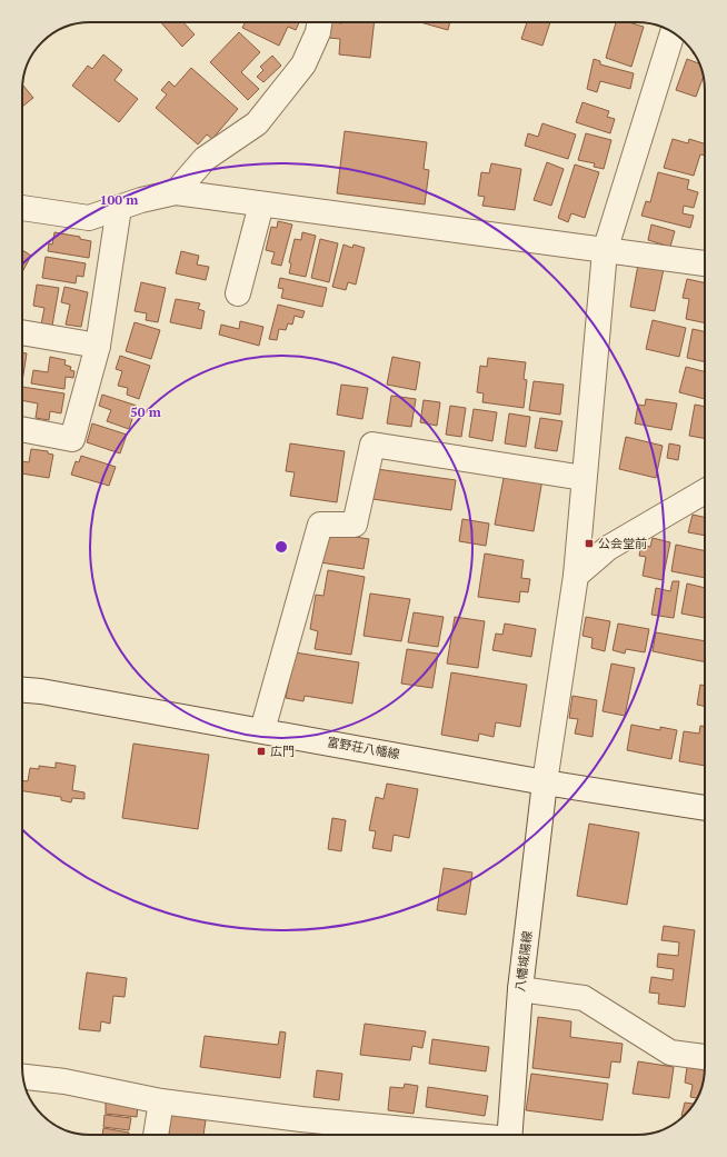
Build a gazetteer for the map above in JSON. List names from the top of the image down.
{
  "streets": {
    "street": ["富野荘八幡線", "八幡城陽線"]
  },
  "crossings": [
    ["富野荘八幡線", "八幡城陽線"]
  ],
  "places": {
    "transit": ["公会堂前", "広門"]
  },
  "rings": ["100 m", "50 m"]
}
